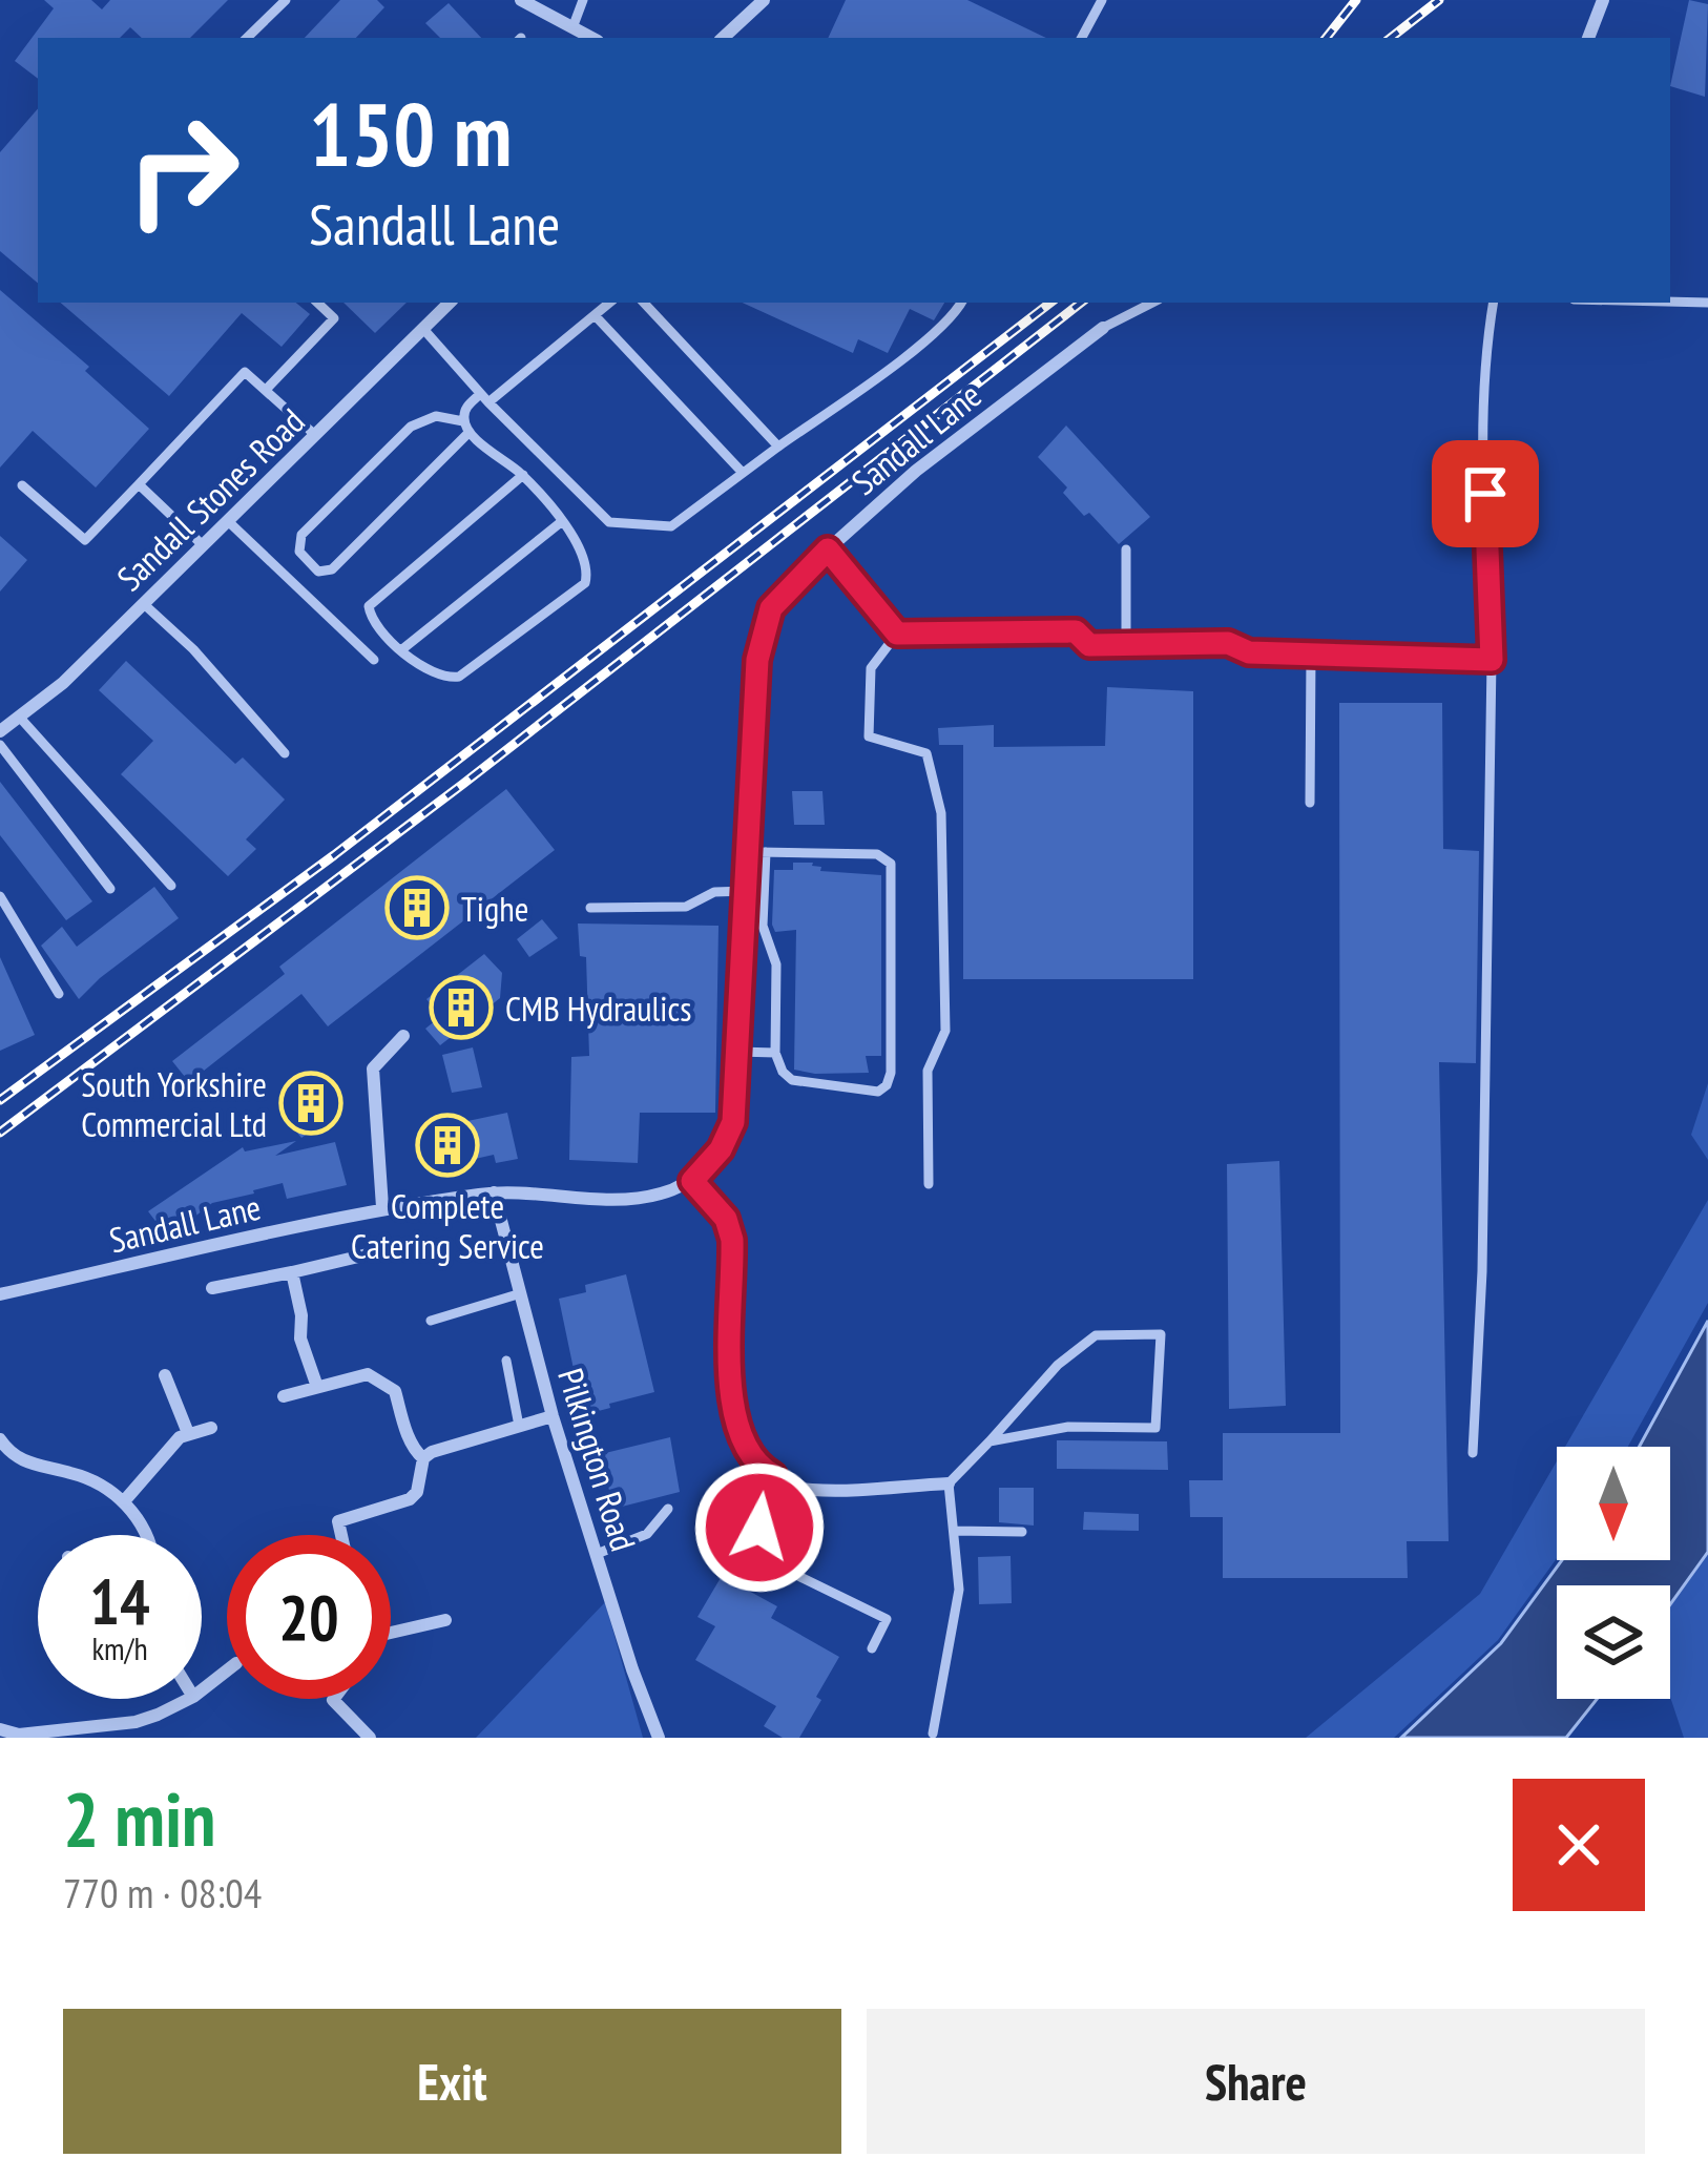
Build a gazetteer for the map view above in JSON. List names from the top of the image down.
{
  "streets": {
    "street": ["Sandall Lane", "Sandall Stones Road", "Pilkington Road"]
  },
  "crossings": [
    ["Sandall Lane", "Pilkington Road"]
  ],
  "places": {
    "building": [
      "Tighe",
      "CMB Hydraulics",
      "South Yorkshire Commercial Ltd",
      "Complete Catering Service"
    ]
  },
  "north": "bottom",
  "page": {
    "turn": ["150 m", "Sandall Lane"],
    "speed": "14 km/h",
    "limit": "20",
    "heading": ["2 min", "770 m · 08:04"],
    "buttons": ["Exit", "Share"]
  }
}
